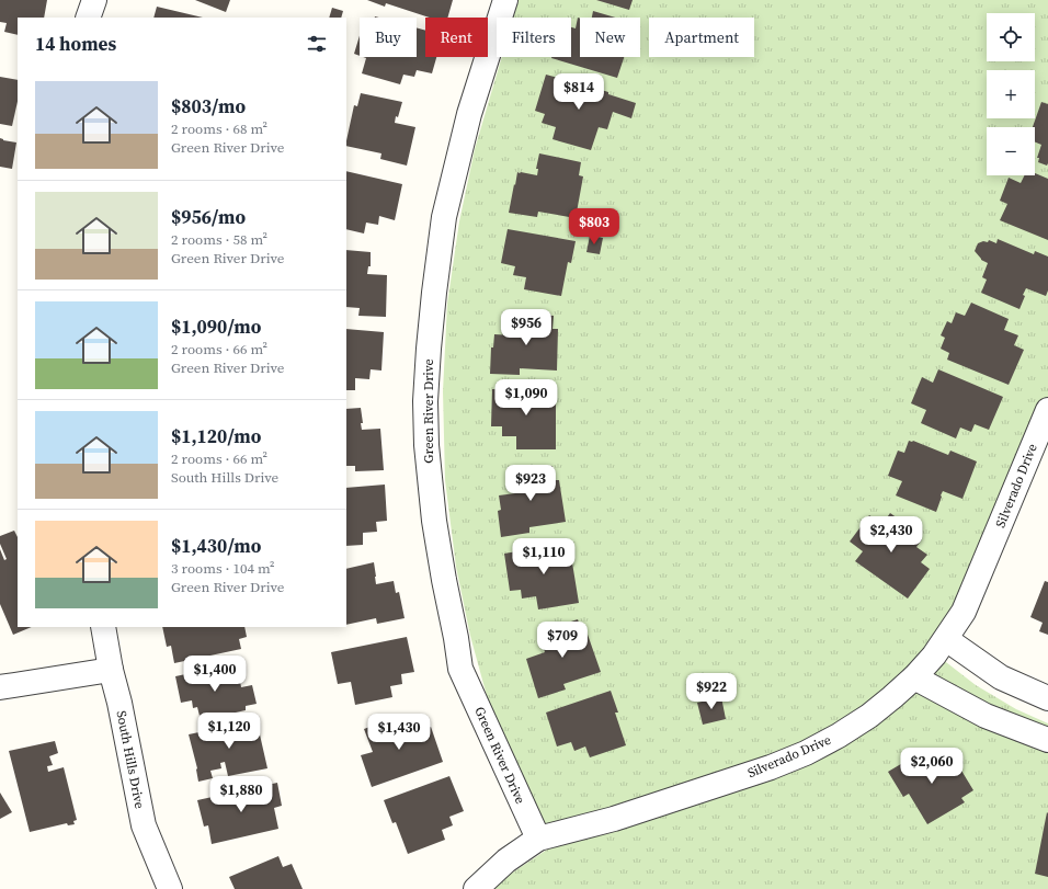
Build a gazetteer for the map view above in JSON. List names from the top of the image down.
{
  "streets": {
    "street": ["Green River Drive", "Silverado Drive", "South Hills Drive"]
  },
  "crossings": [
    ["Green River Drive", "Silverado Drive"]
  ],
  "page": {
    "map_buttons": ["+", "−"],
    "chip": [
      "Buy",
      "Rent",
      "Filters",
      "New",
      "Apartment"
    ],
    "heading": "14 homes",
    "list": [
      {
        "name": "$803/mo",
        "note": "2 rooms · 68 m² · Green River Drive"
      },
      {
        "name": "$956/mo",
        "note": "2 rooms · 58 m² · Green River Drive"
      },
      {
        "name": "$1,090/mo",
        "note": "2 rooms · 66 m² · Green River Drive"
      },
      {
        "name": "$1,120/mo",
        "note": "2 rooms · 66 m² · South Hills Drive"
      },
      {
        "name": "$1,430/mo",
        "note": "3 rooms · 104 m² · Green River Drive"
      }
    ],
    "price": [
      "$814",
      "$803",
      "$956",
      "$1,090",
      "$923",
      "$2,430",
      "$1,110",
      "$709",
      "$1,400",
      "$922",
      "$1,120",
      "$1,430",
      "$2,060",
      "$1,880"
    ]
  }
}
